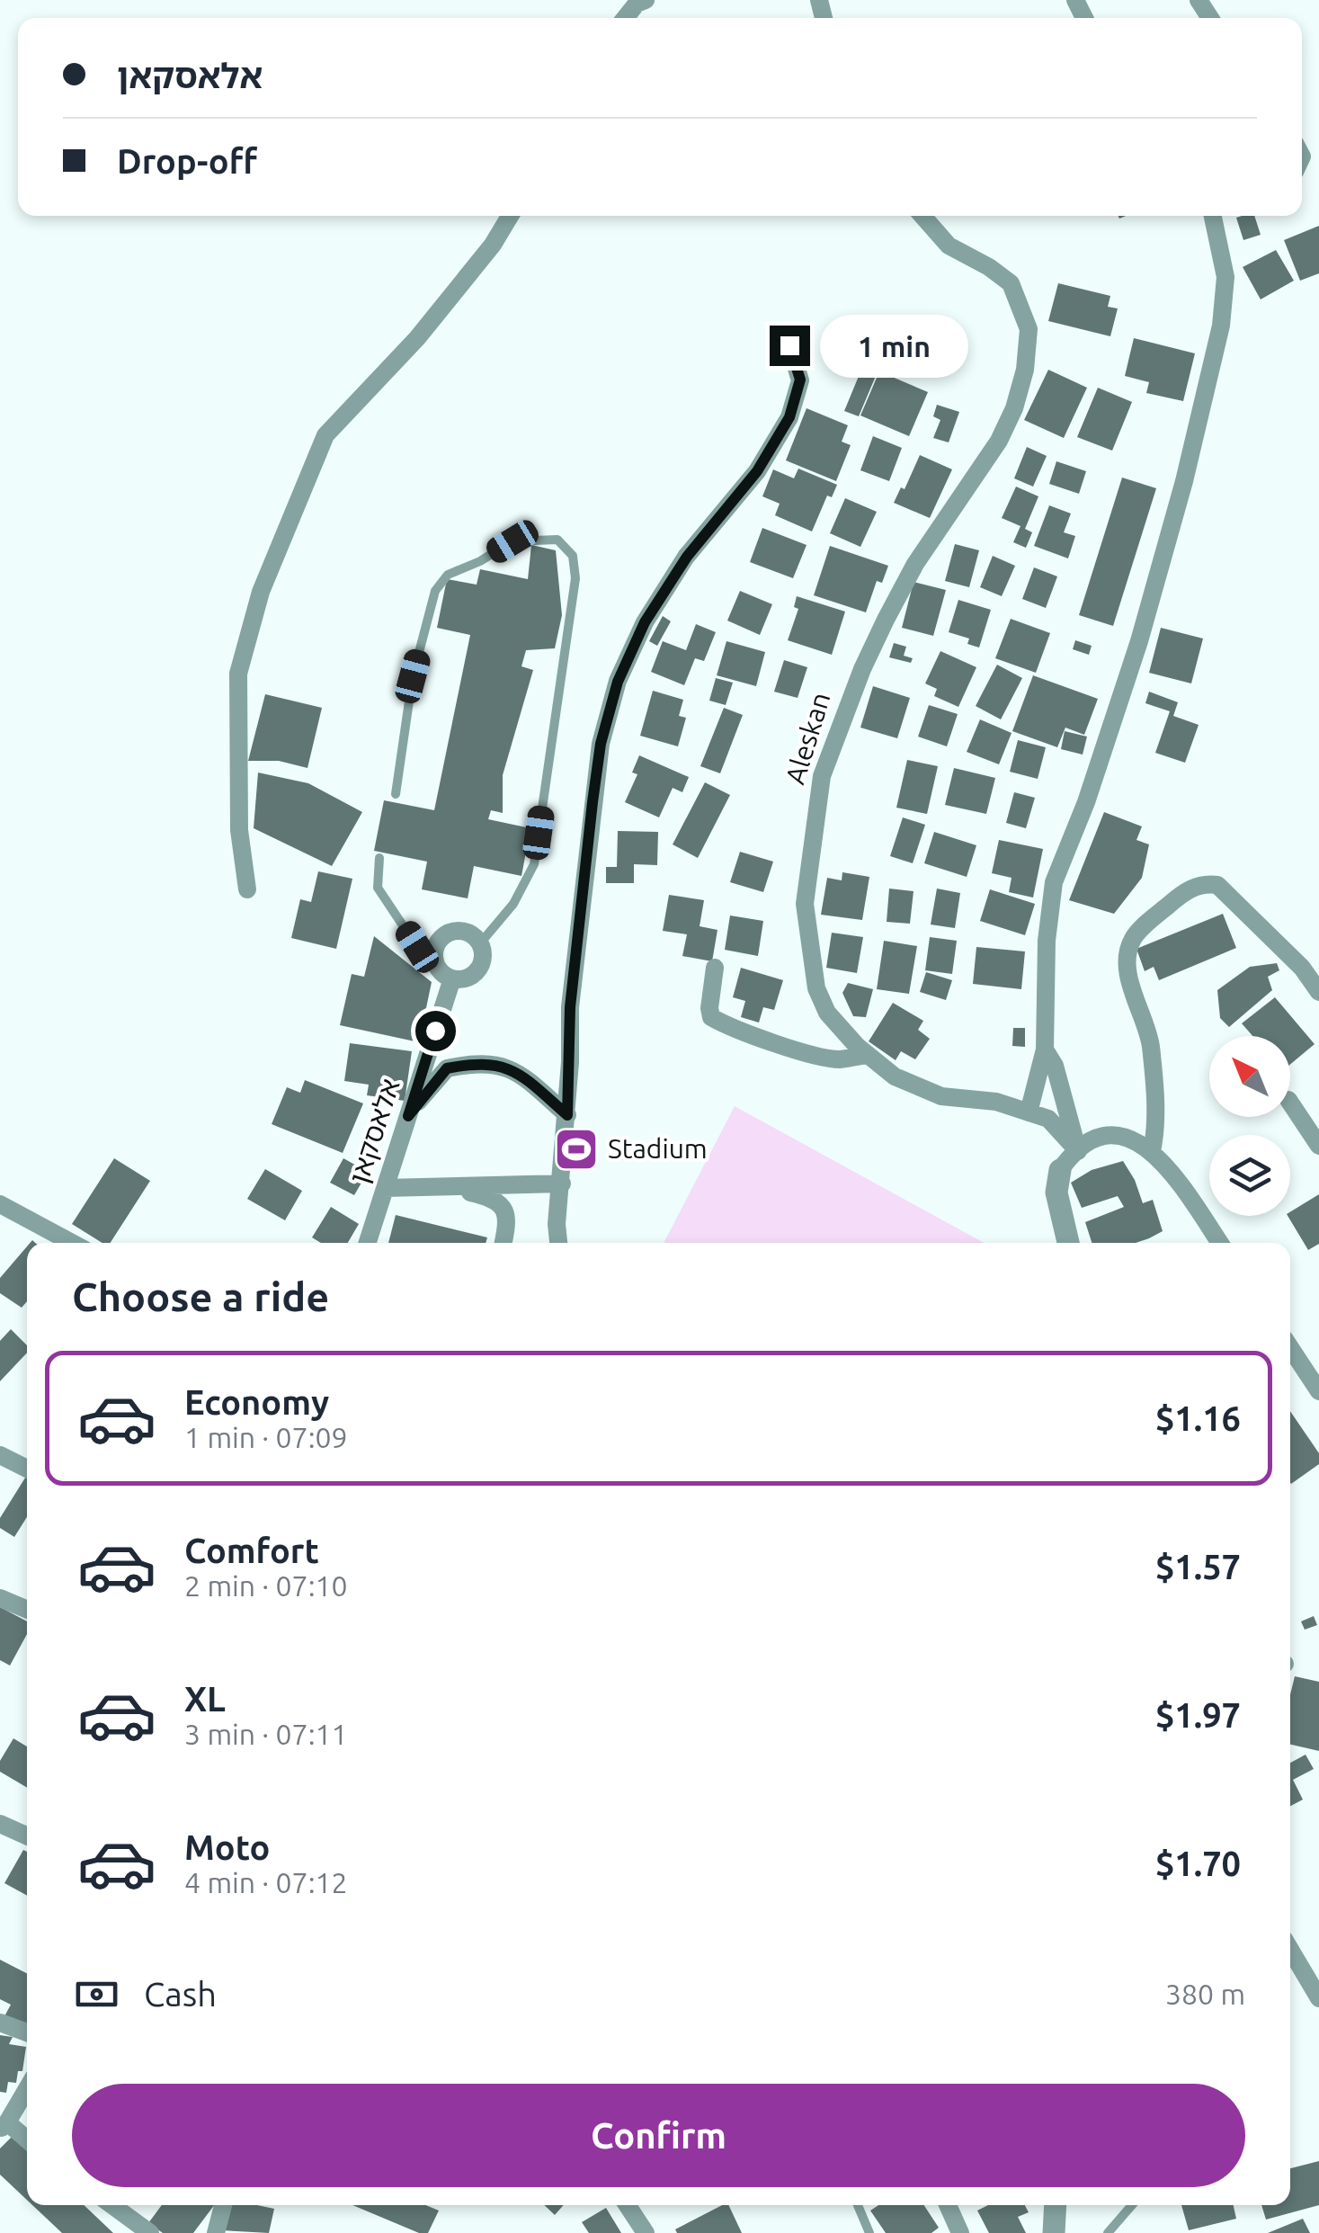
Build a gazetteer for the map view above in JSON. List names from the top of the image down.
{
  "streets": {
    "street": ["Aleskan", "אלאסקאן"]
  },
  "places": {
    "sports": ["Stadium"]
  },
  "north": "top left",
  "page": {
    "banner": ["אלאסקאן", "Drop-off"],
    "bubble": "1 min",
    "heading": "Choose a ride",
    "list": [
      {
        "name": "Economy",
        "note": "1 min · 07:09",
        "value": "$1.16"
      },
      {
        "name": "Comfort",
        "note": "2 min · 07:10",
        "value": "$1.57"
      },
      {
        "name": "XL",
        "note": "3 min · 07:11",
        "value": "$1.97"
      },
      {
        "name": "Moto",
        "note": "4 min · 07:12",
        "value": "$1.70"
      }
    ],
    "pay": ["Cash", "380 m"],
    "buttons": "Confirm"
  }
}
